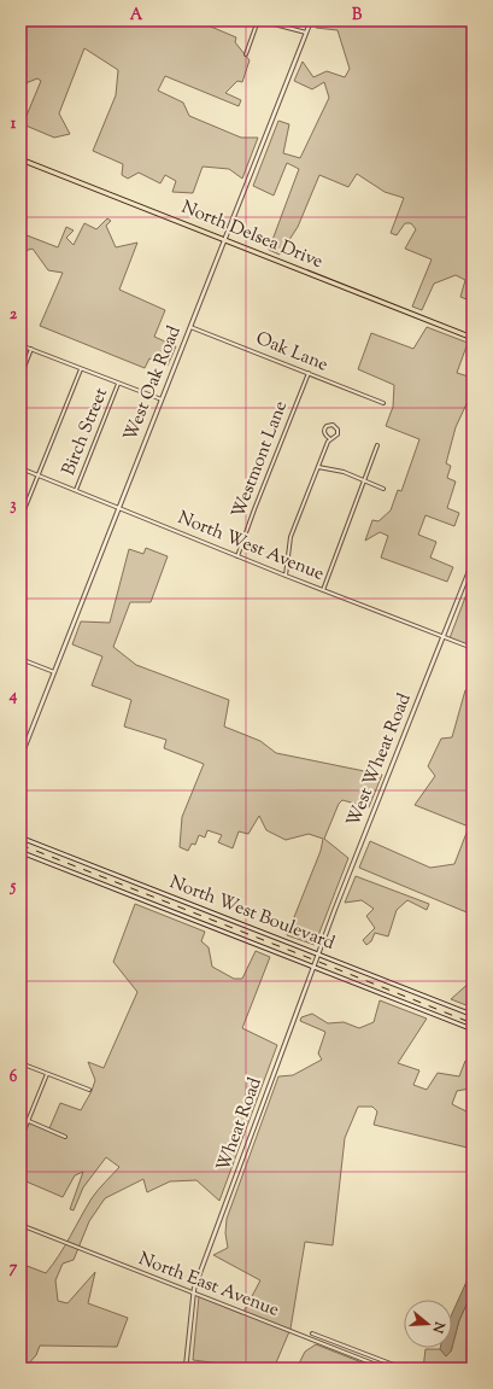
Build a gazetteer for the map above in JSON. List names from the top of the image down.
{
  "streets": {
    "main road": ["North Delsea Drive"],
    "street": [
      "Oak Lane",
      "West Oak Road",
      "Birch Street",
      "Westmont Lane",
      "North West Avenue",
      "West Wheat Road",
      "North West Boulevard",
      "Wheat Road",
      "North East Avenue"
    ]
  },
  "crossings": [
    ["North Delsea Drive", "West Oak Road"],
    ["Oak Lane", "West Oak Road"],
    ["Oak Lane", "Westmont Lane"],
    ["West Oak Road", "North West Avenue"],
    ["Birch Street", "North West Avenue"],
    ["Westmont Lane", "North West Avenue"],
    ["North West Avenue", "West Wheat Road"],
    ["West Wheat Road", "North West Boulevard"],
    ["West Wheat Road", "Wheat Road"],
    ["Wheat Road", "North East Avenue"]
  ],
  "north": "right",
  "grid": {
    "columns": ["A", "B"],
    "rows": [
      "1",
      "2",
      "3",
      "4",
      "5",
      "6",
      "7"
    ]
  }
}
